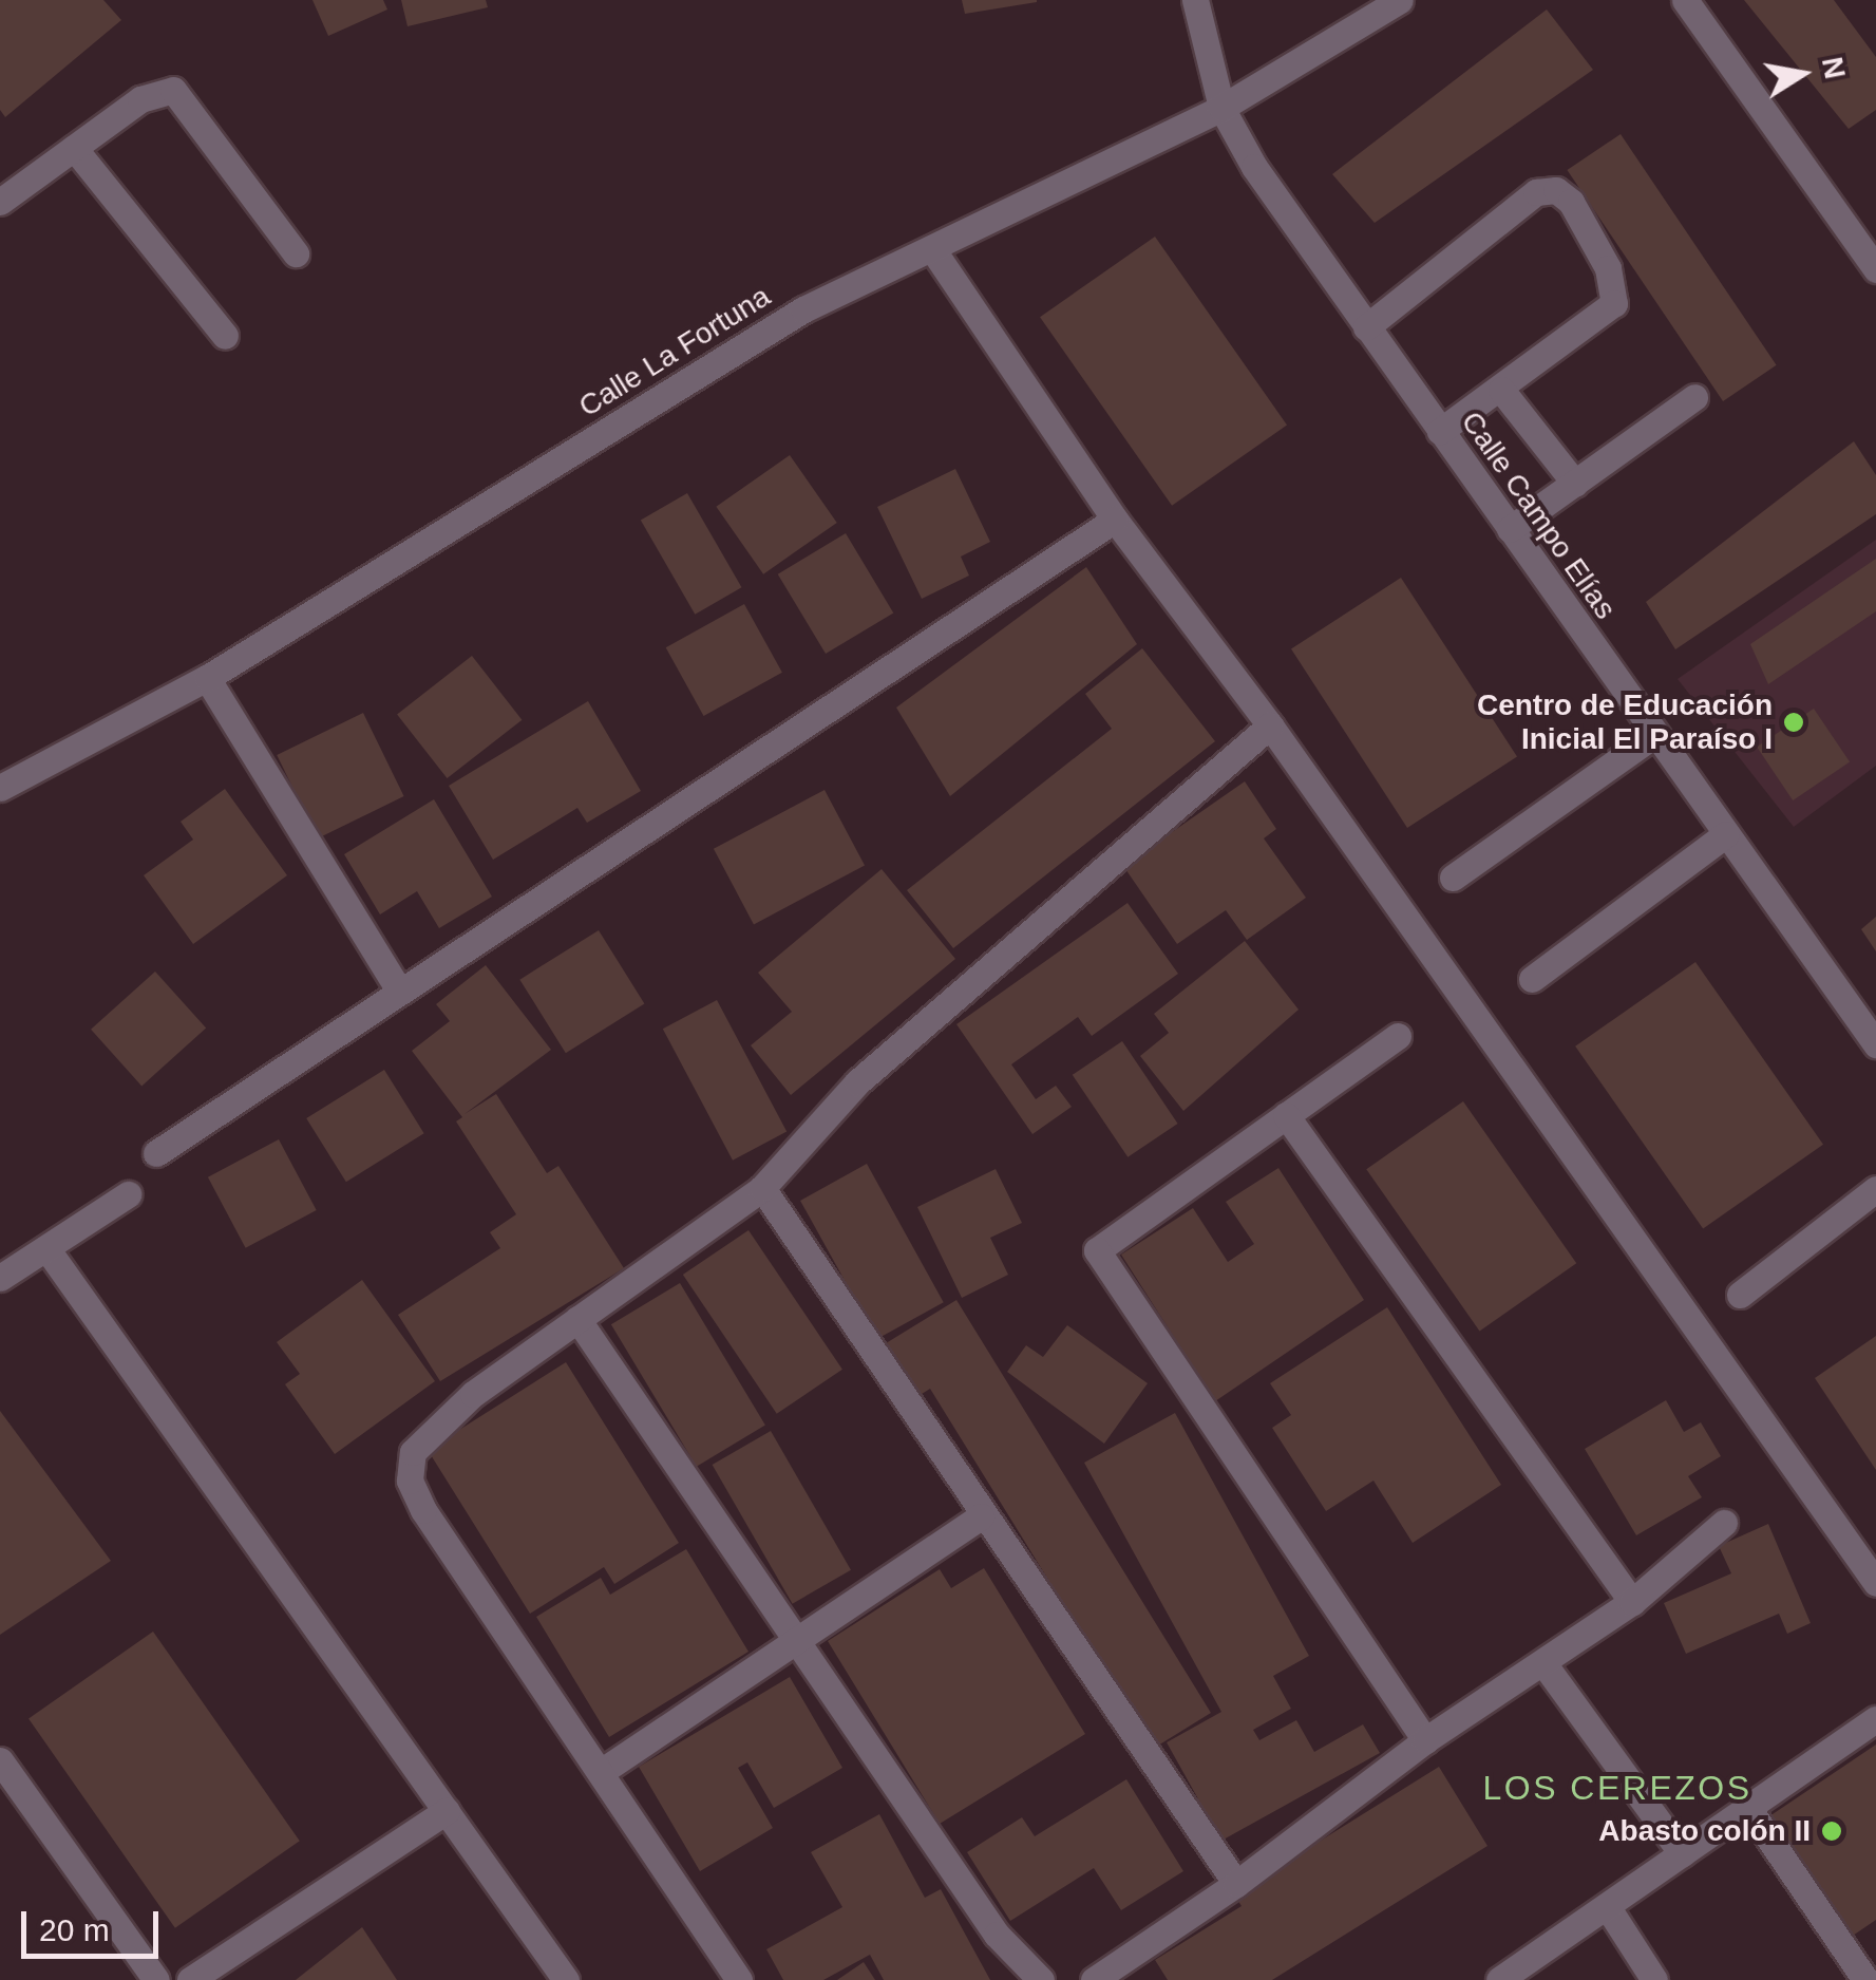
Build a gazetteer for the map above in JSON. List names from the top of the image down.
{
  "streets": {
    "street": ["Calle La Fortuna", "Calle Campo Elías"]
  },
  "crossings": [
    ["Calle La Fortuna", "Calle Campo Elías"]
  ],
  "districts": ["LOS CEREZOS"],
  "places": ["Centro de Educación Inicial El Paraíso I", "Abasto colón II"],
  "scale_bar": "20 m",
  "north": "right"
}
